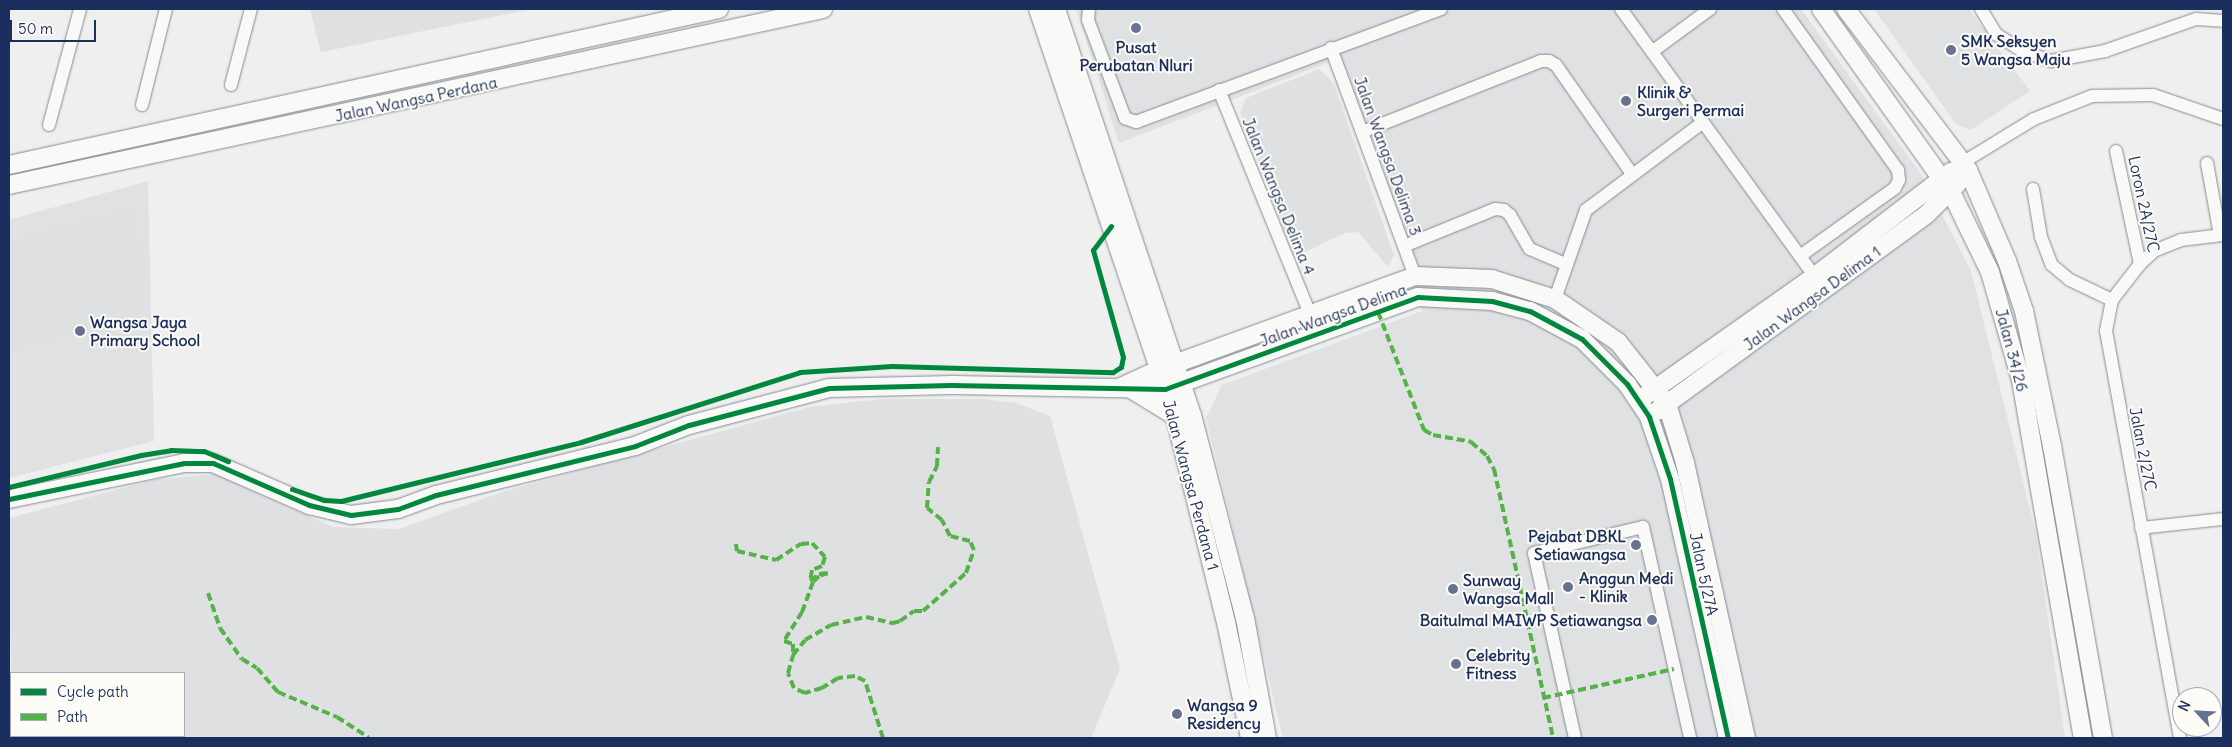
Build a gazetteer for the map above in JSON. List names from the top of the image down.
{
  "streets": {
    "street": [
      "Jalan Wangsa Perdana",
      "Jalan Wangsa Delima 3",
      "Jalan Wangsa Delima 4",
      "Loron 2A/27C",
      "Jalan Wangsa Delima 1",
      "Jalan Wangsa Delima",
      "Jalan 34/26",
      "Jalan 2/27C",
      "Jalan Wangsa Perdana 1",
      "Jalan 5/27A"
    ]
  },
  "crossings": [
    ["Jalan Wangsa Delima 3", "Jalan Wangsa Delima"],
    ["Jalan Wangsa Delima 4", "Jalan Wangsa Delima"],
    ["Loron 2A/27C", "Jalan 2/27C"],
    ["Jalan Wangsa Delima 1", "Jalan Wangsa Delima"],
    ["Jalan Wangsa Delima 1", "Jalan 34/26"],
    ["Jalan Wangsa Delima 1", "Jalan 5/27A"],
    ["Jalan Wangsa Delima", "Jalan Wangsa Perdana 1"],
    ["Jalan Wangsa Delima", "Jalan 5/27A"]
  ],
  "places": [
    "Pusat Perubatan Nluri",
    "SMK Seksyen 5 Wangsa Maju",
    "Klinik & Surgeri Permai",
    "Wangsa Jaya Primary School",
    "Pejabat DBKL Setiawangsa",
    "Anggun Medi - Klinik",
    "Sunway Wangsa Mall",
    "Baitulmal MAIWP Setiawangsa",
    "Celebrity Fitness",
    "Wangsa 9 Residency"
  ],
  "legend": ["Cycle path", "Path"],
  "scale_bar": "50 m",
  "north": "top left"
}
